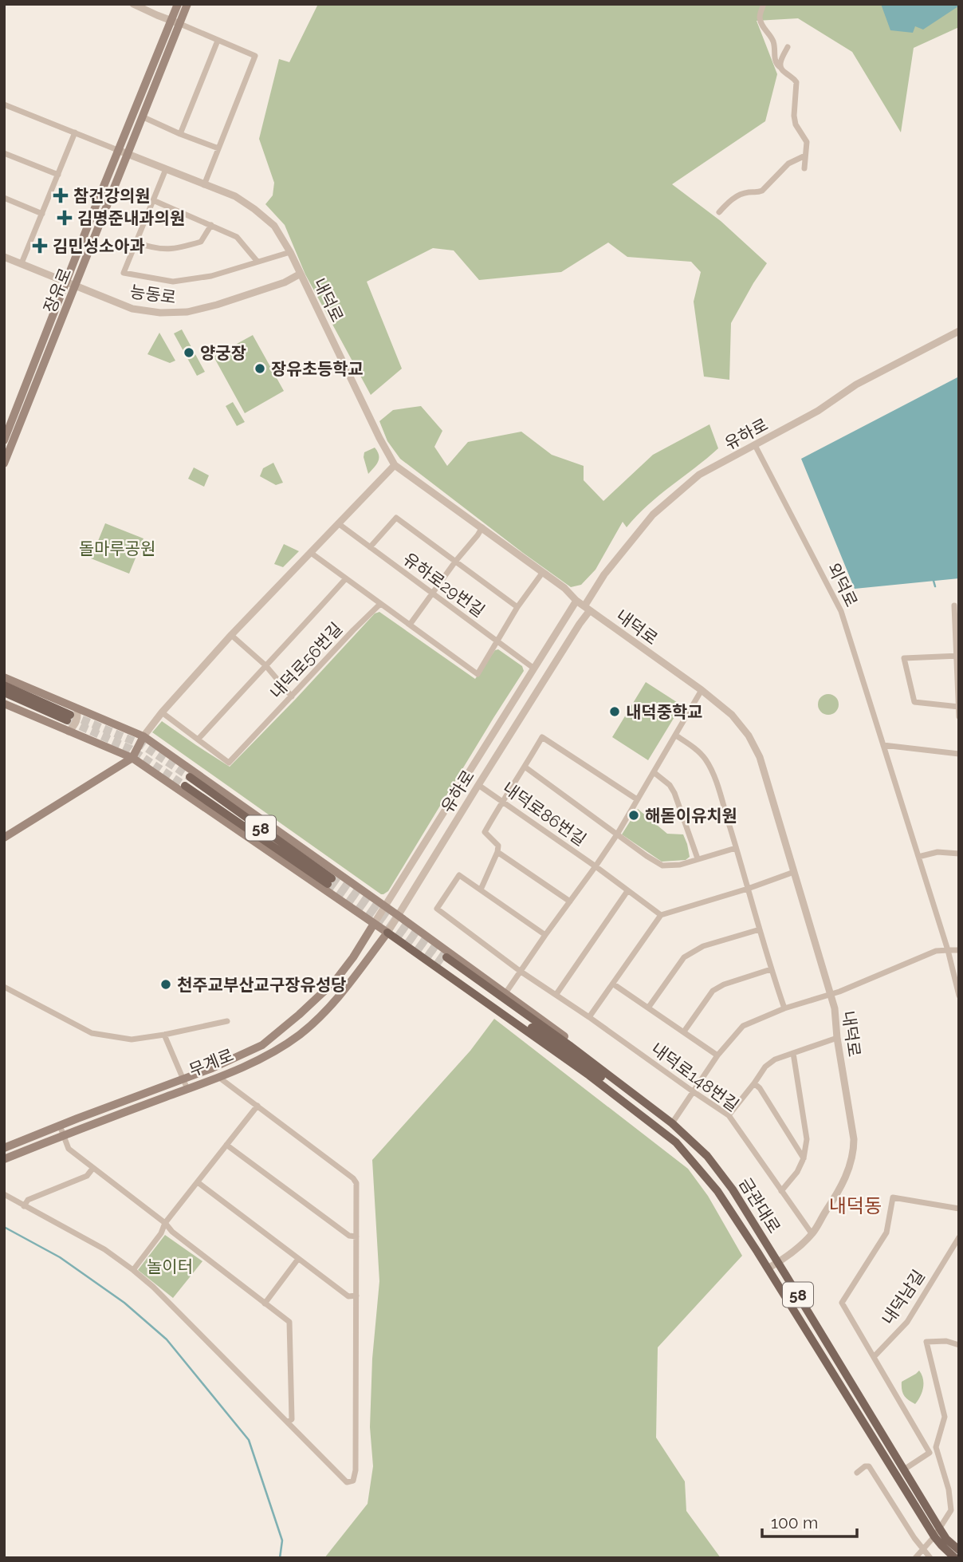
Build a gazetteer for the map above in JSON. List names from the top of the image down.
{
  "streets": {
    "main road": [
      "장유로",
      "58",
      "무계로",
      "금관대로"
    ],
    "street": [
      "능동로",
      "내덕로",
      "유하로",
      "유하로29번길",
      "외덕로",
      "내덕로56번길",
      "내덕로86번길",
      "내덕로148번길",
      "내덕남길"
    ]
  },
  "crossings": [
    ["장유로", "능동로"],
    ["장유로", "내덕로"],
    ["능동로", "내덕로"],
    ["내덕로", "유하로"],
    ["내덕로", "내덕로86번길"],
    ["내덕로", "내덕로148번길"],
    ["내덕로", "금관대로"],
    ["유하로", "유하로29번길"],
    ["유하로", "외덕로"],
    ["유하로", "내덕로86번길"],
    ["유하로", "무계로"],
    ["내덕로86번길", "내덕로148번길"]
  ],
  "districts": ["내덕동"],
  "parks": ["돌마루공원", "놀이터"],
  "places": {
    "health": ["참건강의원", "김명준내과의원", "김민성소아과"],
    "other": [
      "양궁장",
      "장유초등학교",
      "내덕중학교",
      "해돋이유치원",
      "천주교부산교구장유성당"
    ]
  },
  "scale_bar": "100 m"
}
